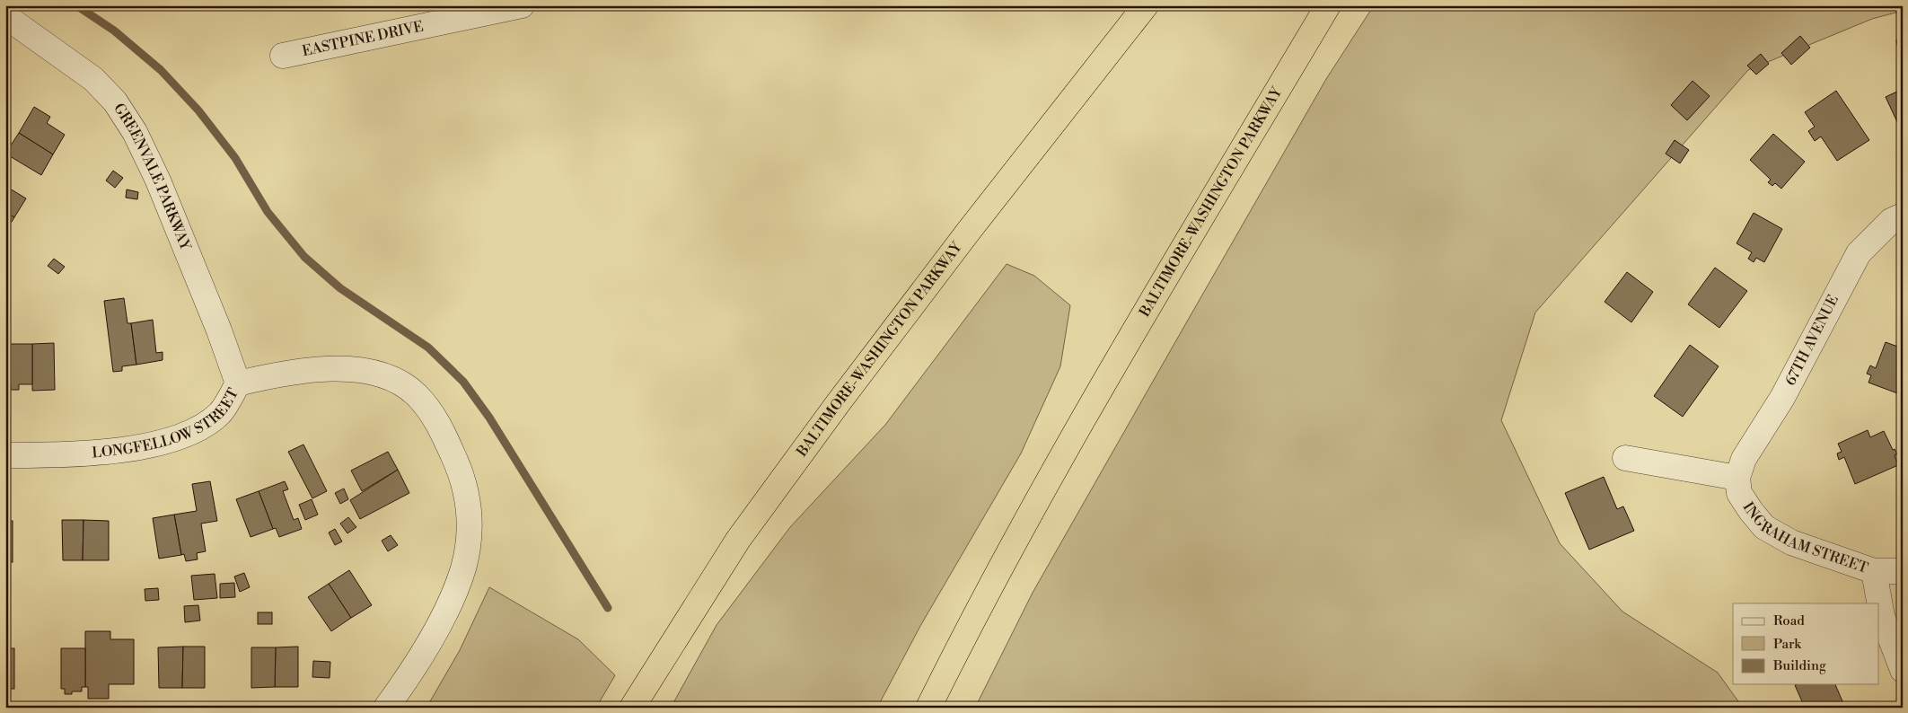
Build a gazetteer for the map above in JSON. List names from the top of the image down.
{
  "streets": {
    "highway": ["BALTIMORE-WASHINGTON PARKWAY"],
    "street": [
      "EASTPINE DRIVE",
      "GREENVALE PARKWAY",
      "67TH AVENUE",
      "LONGFELLOW STREET",
      "INGRAHAM STREET"
    ]
  },
  "crossings": [
    ["GREENVALE PARKWAY", "LONGFELLOW STREET"],
    ["67TH AVENUE", "INGRAHAM STREET"]
  ],
  "legend": ["Road", "Park", "Building"]
}
